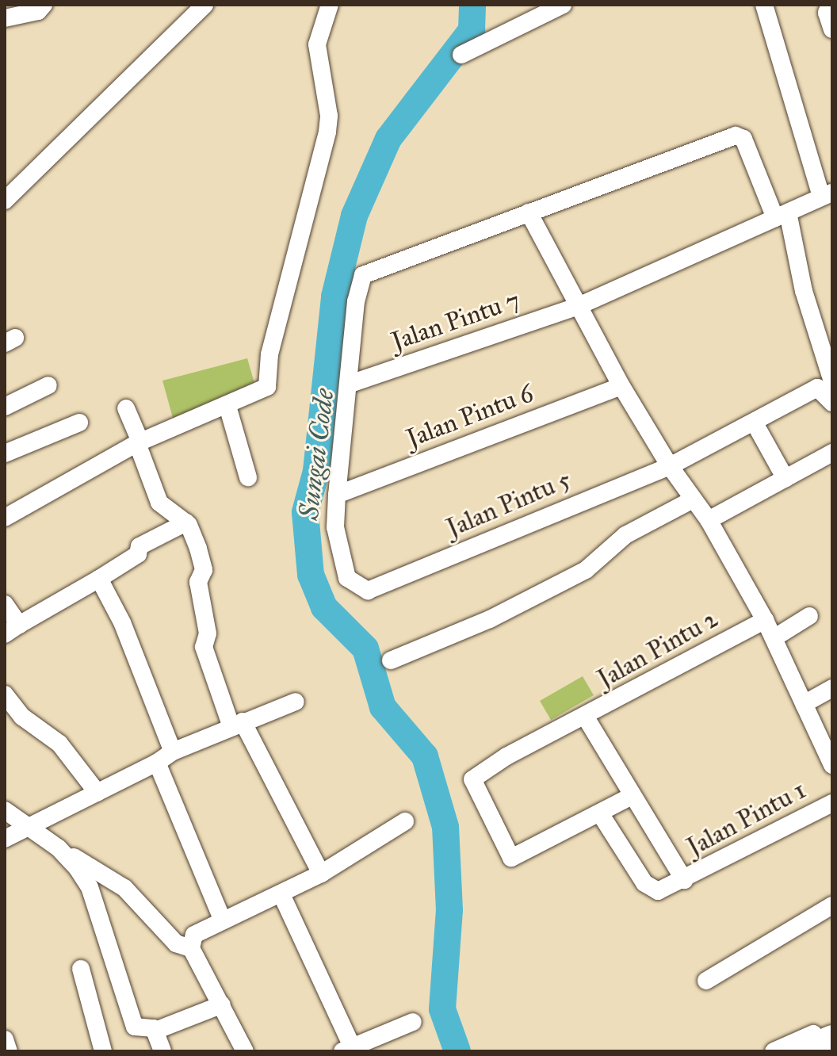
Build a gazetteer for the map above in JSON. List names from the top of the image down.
{
  "streets": {
    "street": [
      "Jalan Pintu 7",
      "Jalan Pintu 6",
      "Jalan Pintu 5",
      "Jalan Pintu 2",
      "Jalan Pintu 1"
    ]
  },
  "crossings": [
    ["Jalan Pintu 6", "Jalan Pintu 5"],
    ["Jalan Pintu 2", "Jalan Pintu 1"]
  ],
  "water": ["Sungai Code"]
}
